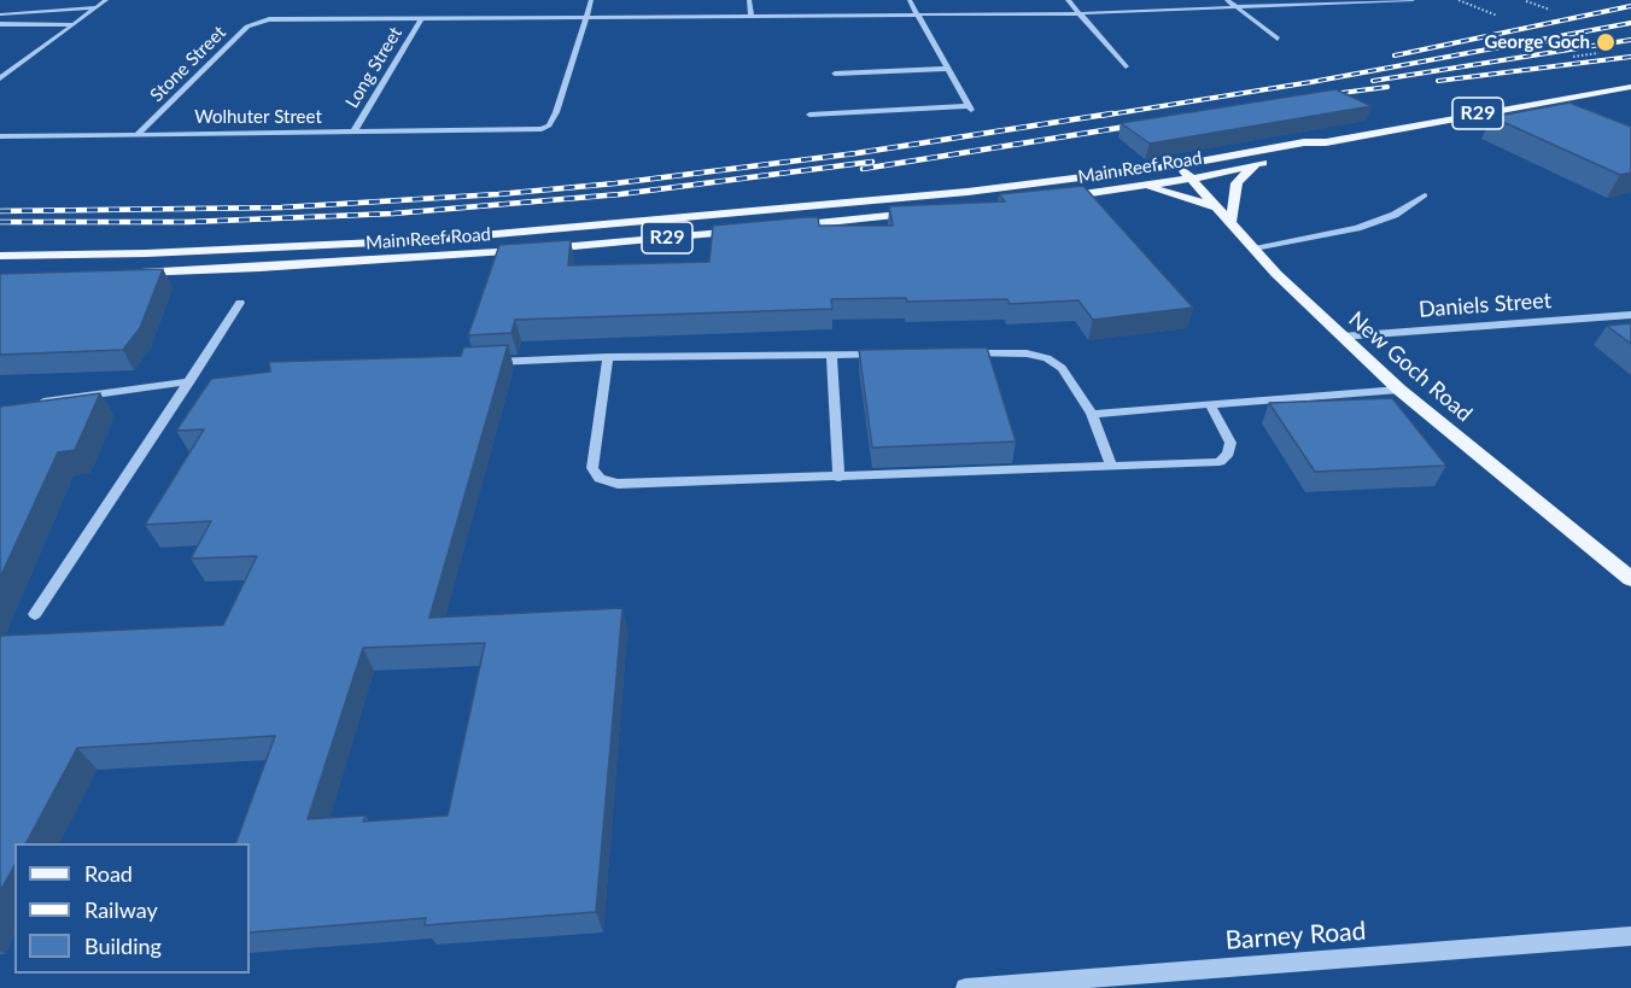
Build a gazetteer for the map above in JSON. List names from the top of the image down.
{
  "streets": {
    "main road": ["R29", "Main Reef Road", "New Goch Road"],
    "street": [
      "Stone Street",
      "Long Street",
      "Wolhuter Street",
      "Daniels Street",
      "Barney Road"
    ]
  },
  "crossings": [
    ["Stone Street", "Long Street"],
    ["Stone Street", "Wolhuter Street"],
    ["Long Street", "Wolhuter Street"],
    ["Main Reef Road", "New Goch Road"],
    ["Daniels Street", "New Goch Road"]
  ],
  "places": ["George Goch"],
  "legend": ["Road", "Railway", "Building"]
}
